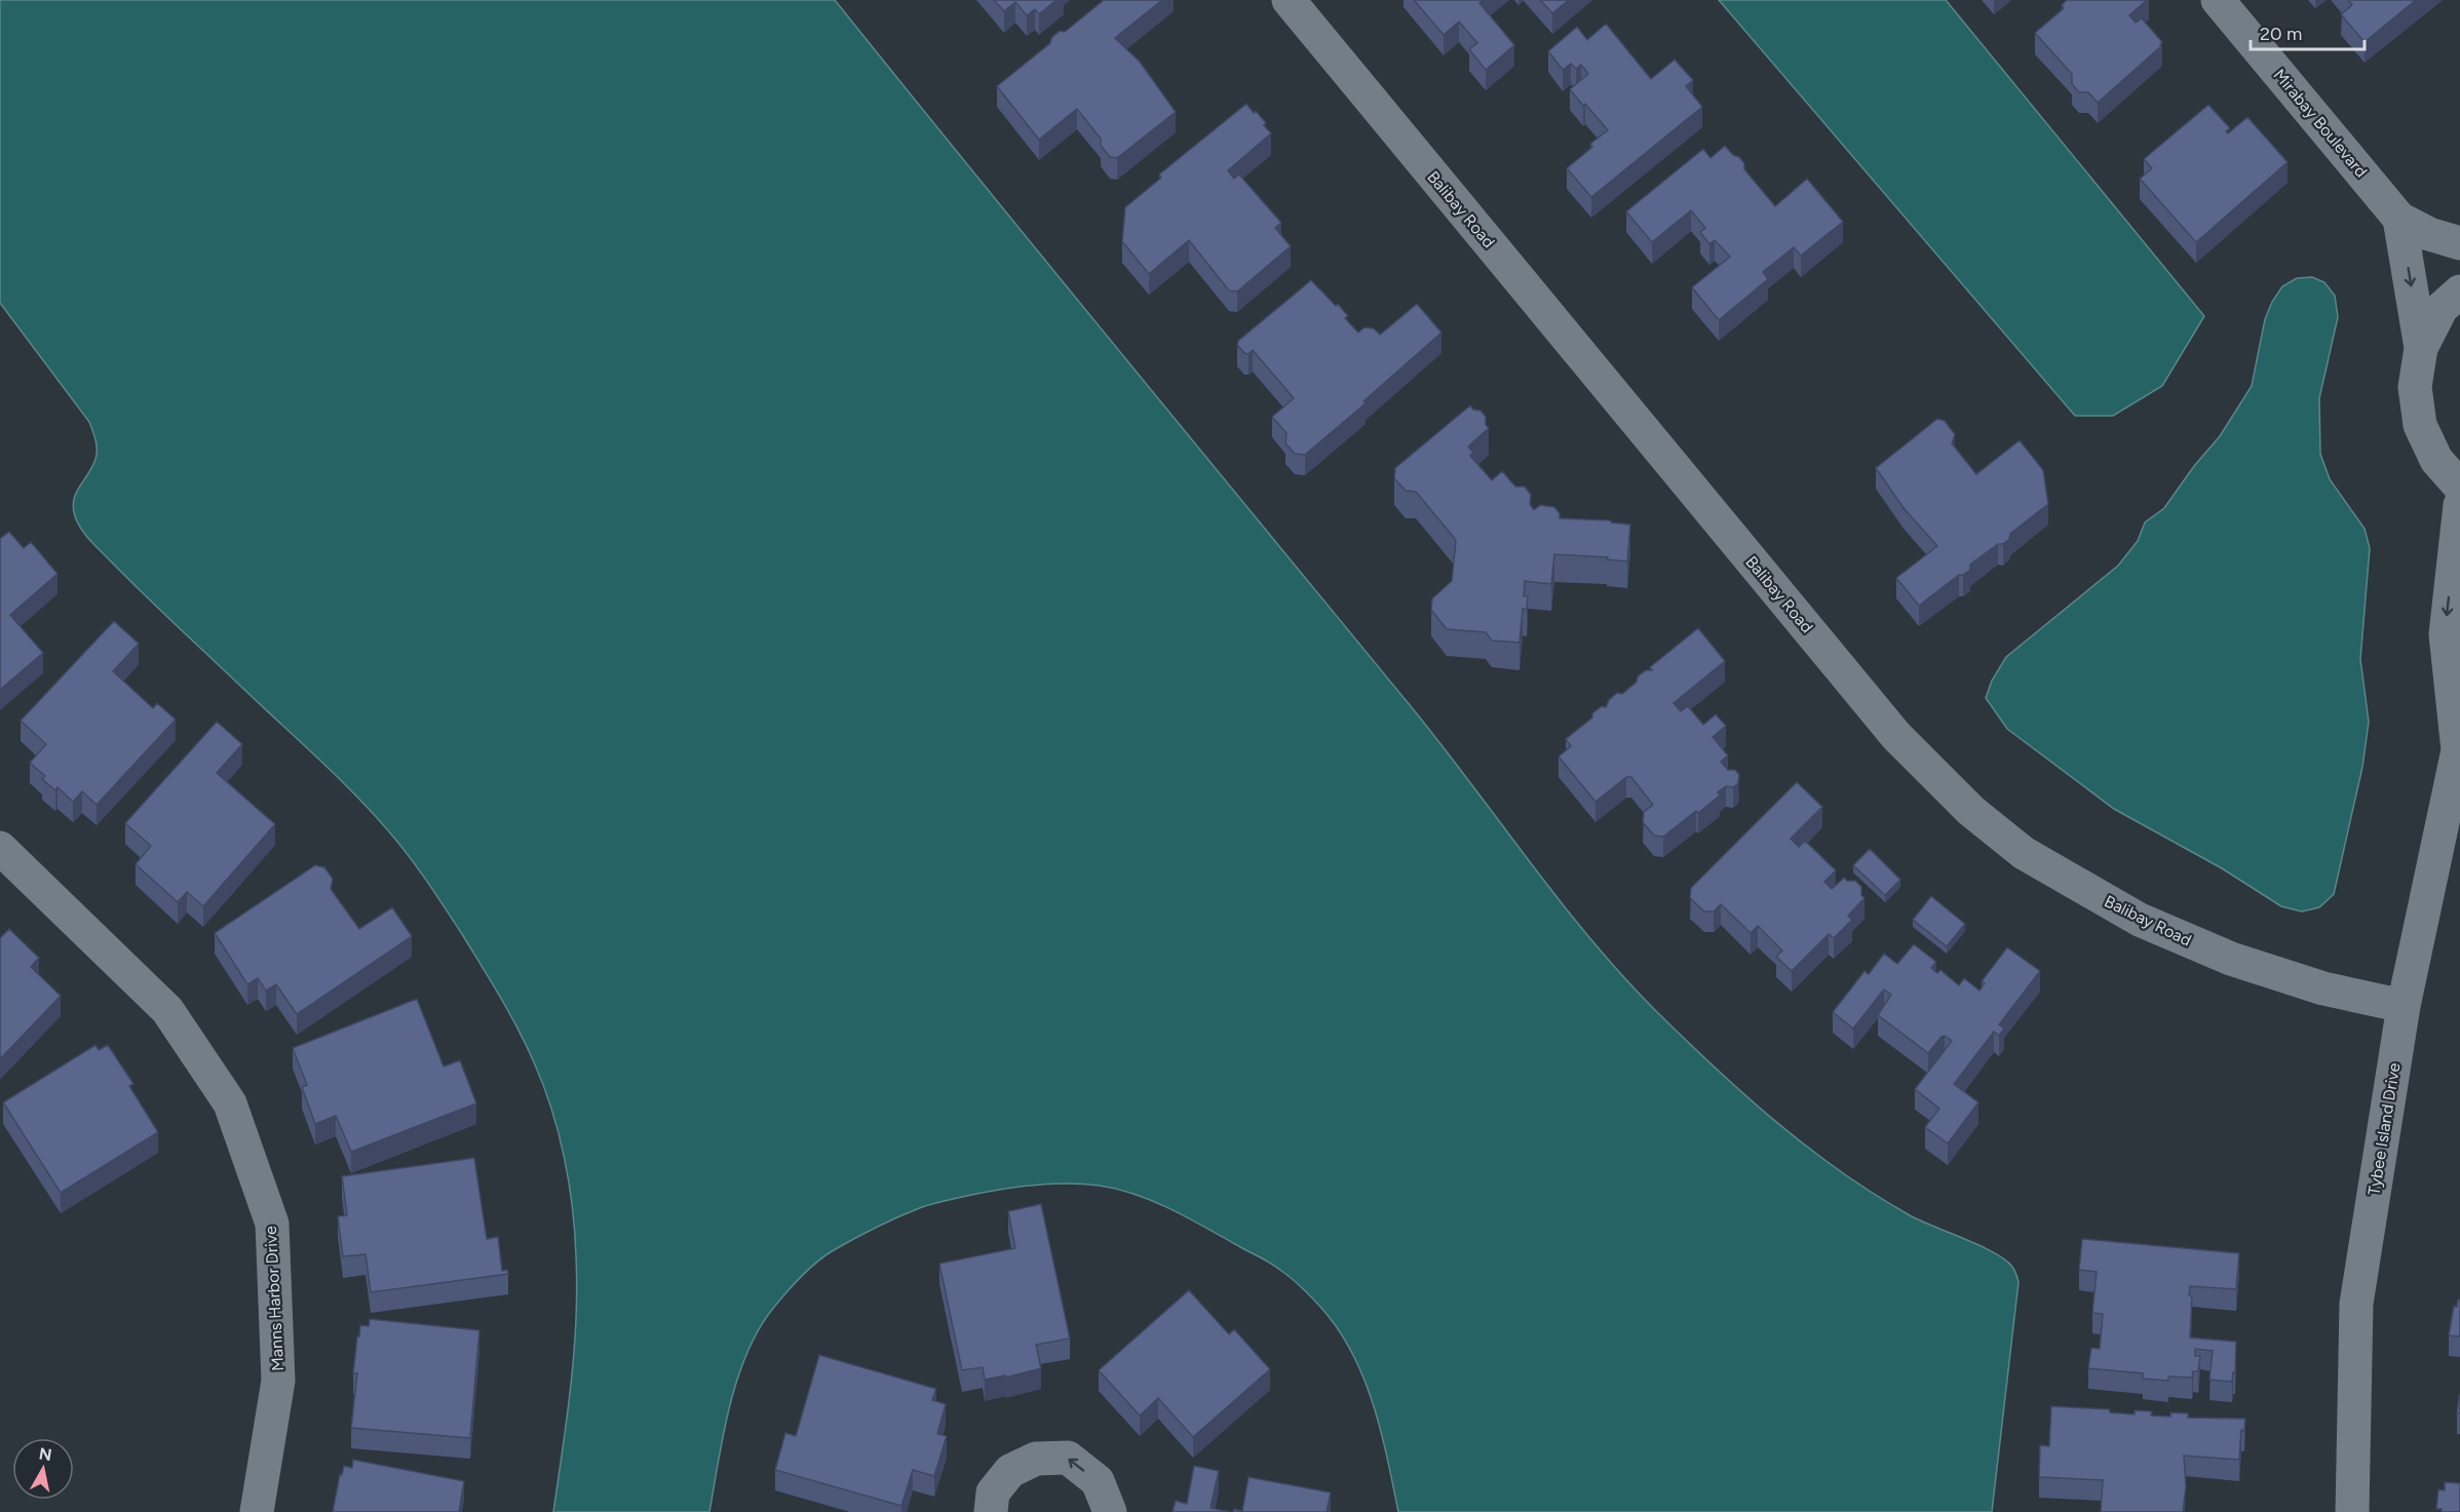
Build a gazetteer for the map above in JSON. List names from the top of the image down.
{
  "streets": {
    "street": [
      "Mirabay Boulevard",
      "Balibay Road",
      "Tybee Island Drive",
      "Manns Harbor Drive"
    ]
  },
  "crossings": [
    ["Balibay Road", "Tybee Island Drive"]
  ],
  "scale_bar": "20 m",
  "north": "top"
}
